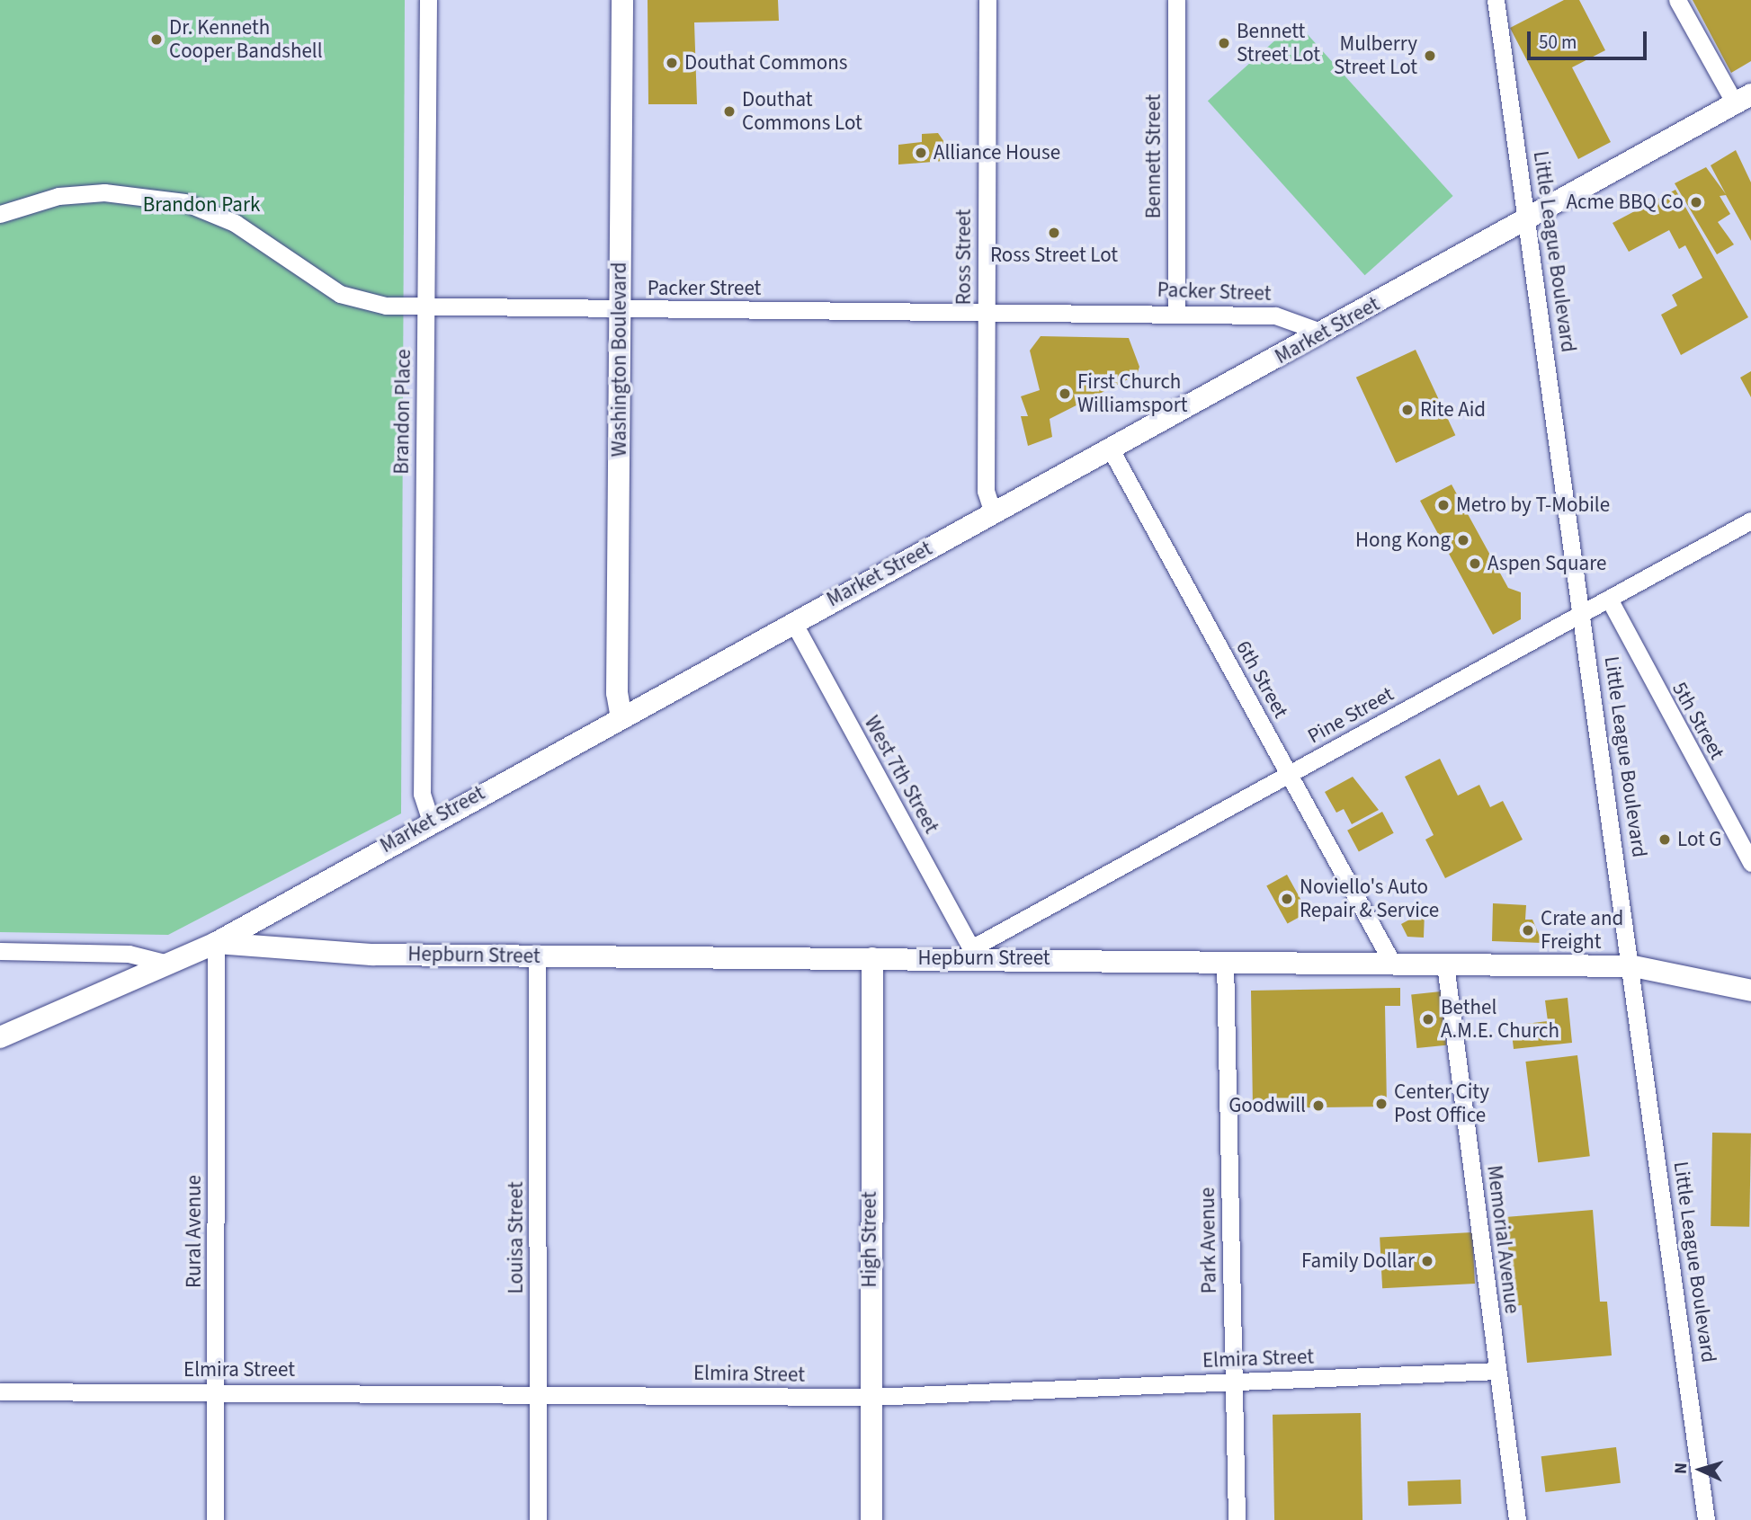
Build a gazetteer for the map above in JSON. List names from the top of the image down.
{
  "streets": {
    "main road": [
      "Market Street",
      "Washington Boulevard",
      "Hepburn Street",
      "High Street"
    ],
    "street": [
      "Bennett Street",
      "Little League Boulevard",
      "Ross Street",
      "Packer Street",
      "Brandon Place",
      "6th Street",
      "Pine Street",
      "5th Street",
      "West 7th Street",
      "Rural Avenue",
      "Louisa Street",
      "Memorial Avenue",
      "Park Avenue",
      "Elmira Street"
    ]
  },
  "crossings": [
    ["Bennett Street", "Packer Street"],
    ["Little League Boulevard", "Market Street"],
    ["Little League Boulevard", "Pine Street"],
    ["Little League Boulevard", "Hepburn Street"],
    ["Ross Street", "Packer Street"],
    ["Ross Street", "Market Street"],
    ["Packer Street", "Market Street"],
    ["Packer Street", "Washington Boulevard"],
    ["Packer Street", "Brandon Place"],
    ["Market Street", "Washington Boulevard"],
    ["Market Street", "Brandon Place"],
    ["Market Street", "6th Street"],
    ["Market Street", "West 7th Street"],
    ["Market Street", "Hepburn Street"],
    ["Market Street", "Rural Avenue"],
    ["6th Street", "Pine Street"],
    ["6th Street", "Hepburn Street"],
    ["Pine Street", "5th Street"],
    ["Pine Street", "West 7th Street"],
    ["Pine Street", "Hepburn Street"],
    ["West 7th Street", "Hepburn Street"],
    ["Hepburn Street", "Rural Avenue"],
    ["Hepburn Street", "Louisa Street"],
    ["Hepburn Street", "High Street"],
    ["Hepburn Street", "Memorial Avenue"],
    ["Hepburn Street", "Park Avenue"],
    ["Rural Avenue", "Elmira Street"],
    ["Louisa Street", "Elmira Street"],
    ["High Street", "Elmira Street"],
    ["Memorial Avenue", "Elmira Street"],
    ["Park Avenue", "Elmira Street"]
  ],
  "parks": ["Brandon Park"],
  "places": [
    "Dr. Kenneth Cooper Bandshell",
    "Bennett Street Lot",
    "Mulberry Street Lot",
    "Douthat Commons",
    "Douthat Commons Lot",
    "Alliance House",
    "Acme BBQ Co",
    "Ross Street Lot",
    "First Church Williamsport",
    "Rite Aid",
    "Metro by T-Mobile",
    "Hong Kong",
    "Aspen Square",
    "Lot G",
    "Noviello's Auto Repair & Service",
    "Crate and Freight",
    "Bethel A.M.E. Church",
    "Center City Post Office",
    "Goodwill",
    "Family Dollar"
  ],
  "scale_bar": "50 m",
  "north": "left"
}
